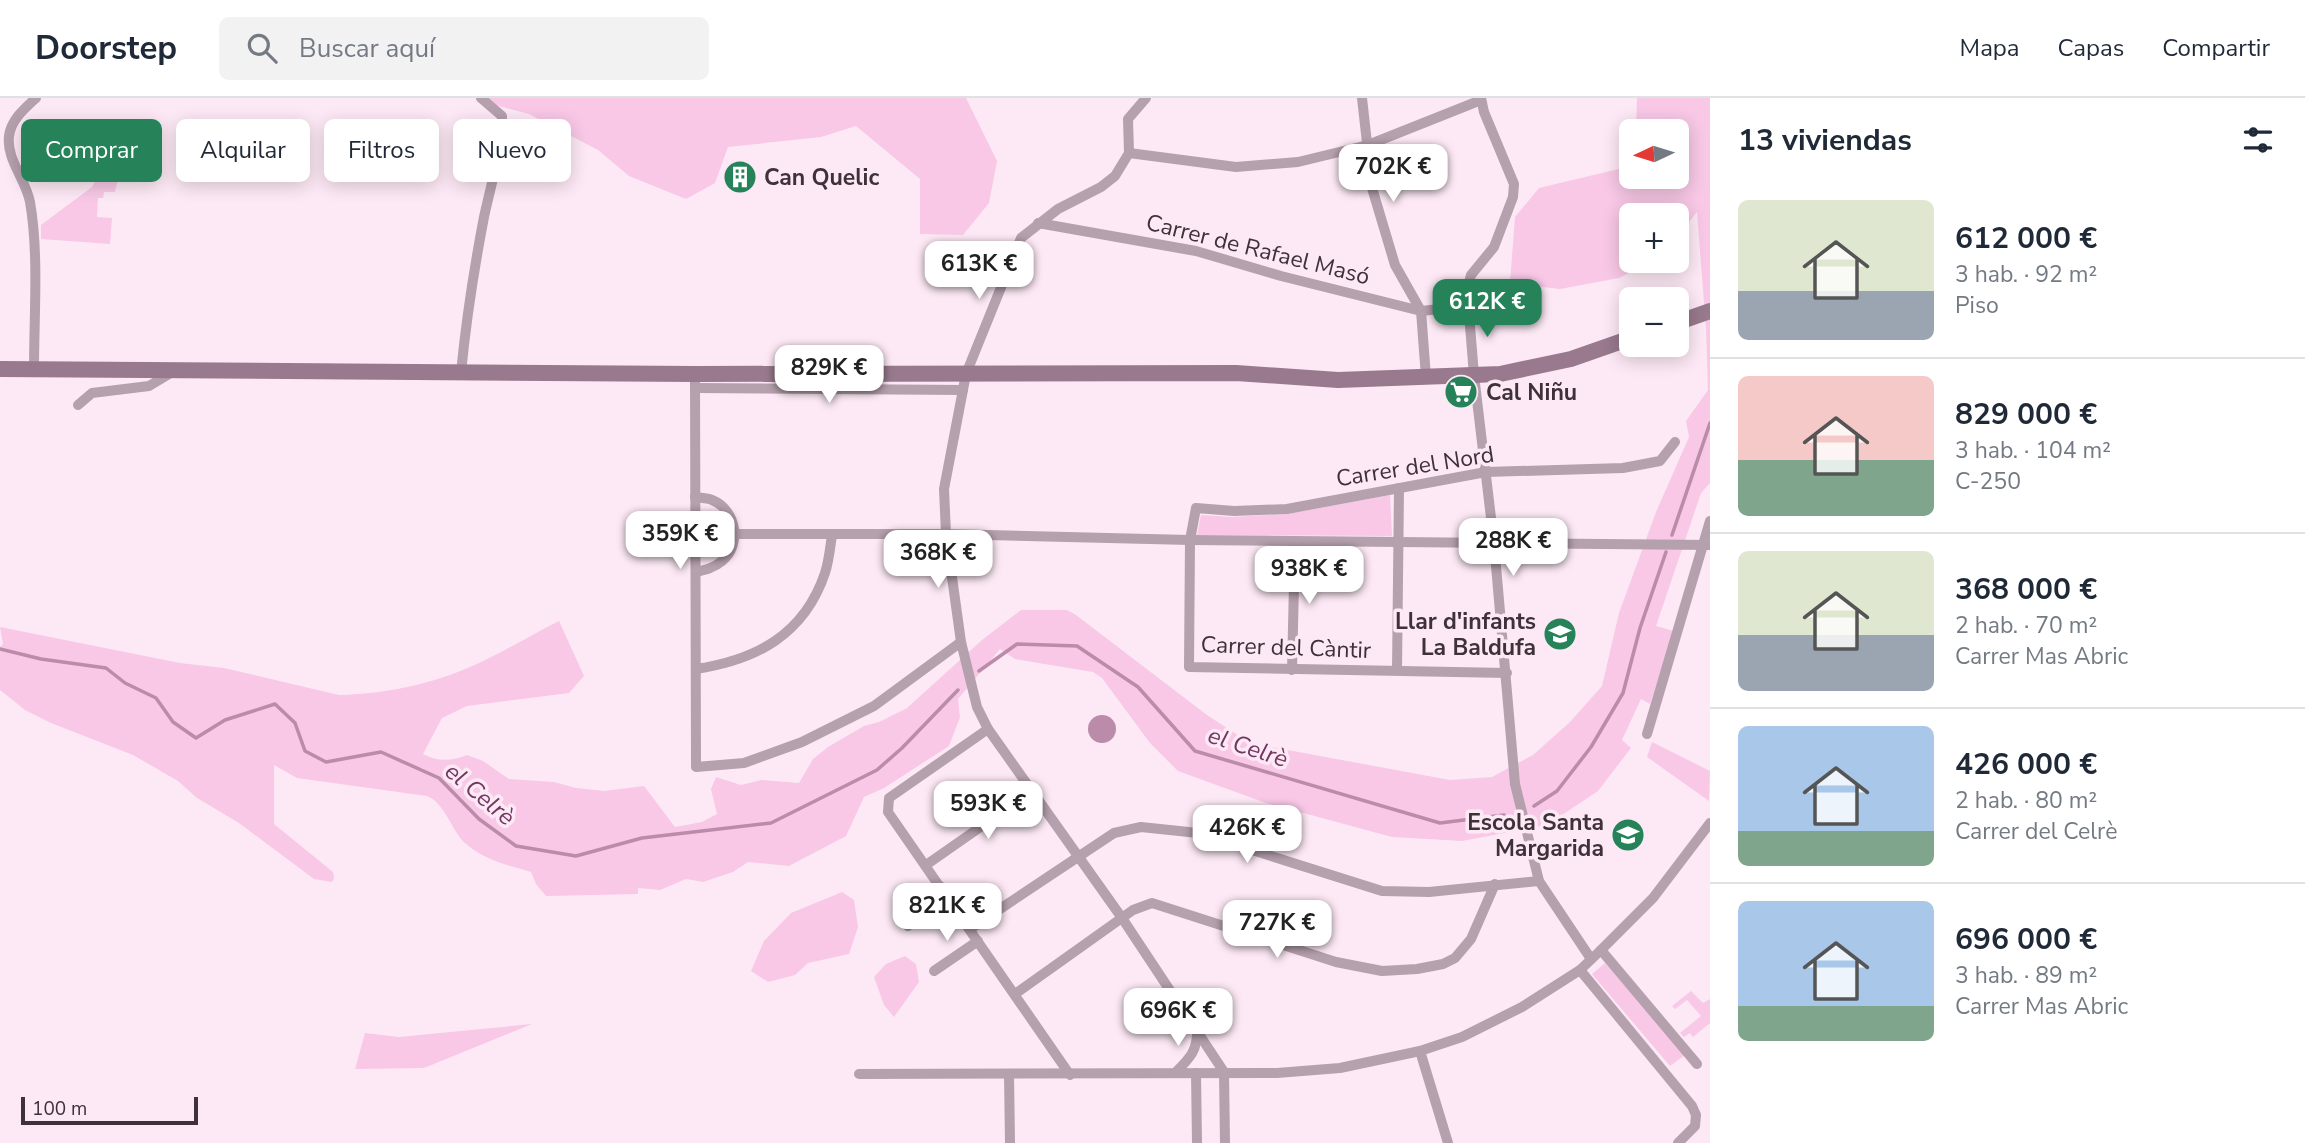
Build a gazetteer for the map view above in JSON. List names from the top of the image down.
{
  "streets": {
    "street": ["Carrer de Rafael Masó", "Carrer del Nord", "Carrer del Càntir"]
  },
  "crossings": [
    ["Carrer del Nord", "Carrer del Càntir"]
  ],
  "water": ["el Celrè"],
  "places": {
    "building": ["Can Quelic"],
    "supermarket": ["Cal Niñu"],
    "school or university": ["Llar d'infants La Baldufa", "Escola Santa Margarida"]
  },
  "scale_bar": "100 m",
  "north": "left",
  "page": {
    "header": "Doorstep",
    "search": "Buscar aquí",
    "nav": ["Mapa", "Capas", "Compartir"],
    "heading": "13 viviendas",
    "map_buttons": ["+", "−"],
    "chip": [
      "Comprar",
      "Alquilar",
      "Filtros",
      "Nuevo"
    ],
    "price": [
      "702K €",
      "613K €",
      "612K €",
      "829K €",
      "359K €",
      "288K €",
      "368K €",
      "938K €",
      "593K €",
      "426K €",
      "821K €",
      "727K €",
      "696K €"
    ],
    "list": [
      {
        "name": "612 000 €",
        "note": "3 hab. · 92 m² · Piso"
      },
      {
        "name": "829 000 €",
        "note": "3 hab. · 104 m² · C-250"
      },
      {
        "name": "368 000 €",
        "note": "2 hab. · 70 m² · Carrer Mas Abric"
      },
      {
        "name": "426 000 €",
        "note": "2 hab. · 80 m² · Carrer del Celrè"
      },
      {
        "name": "696 000 €",
        "note": "3 hab. · 89 m² · Carrer Mas Abric"
      }
    ],
    "scale": "100 m"
  }
}
